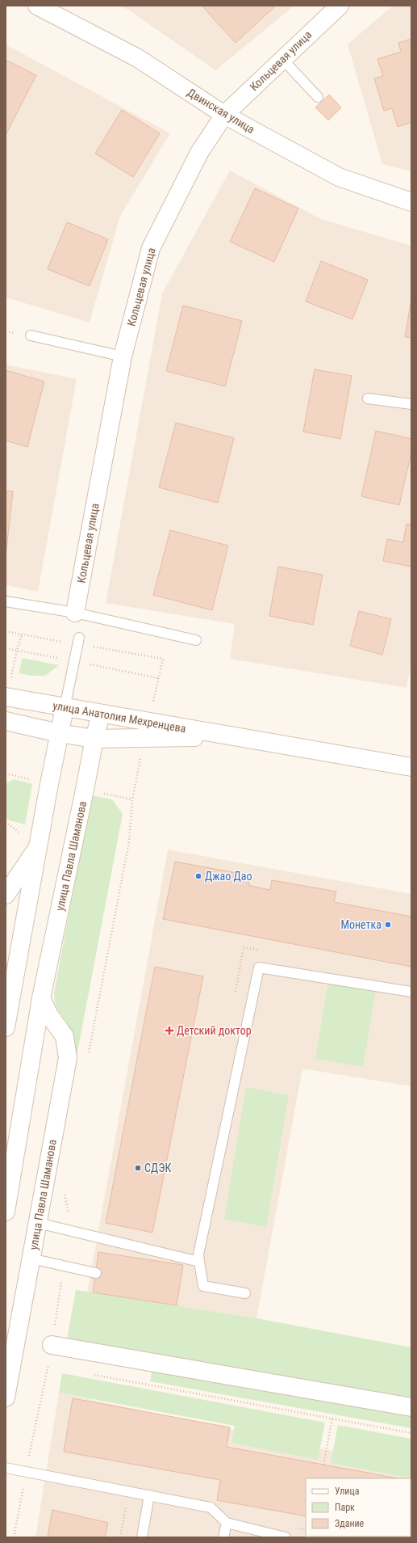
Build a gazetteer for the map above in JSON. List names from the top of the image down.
{
  "streets": {
    "street": [
      "Кольцевая улица",
      "Двинская улица",
      "улица Анатолия Мехренцева",
      "улица Павла Шаманова"
    ]
  },
  "crossings": [
    ["Кольцевая улица", "Двинская улица"],
    ["улица Анатолия Мехренцева", "улица Павла Шаманова"]
  ],
  "places": {
    "other": ["Джао Дао", "Монетка", "СДЭК"],
    "health": ["Детский доктор"]
  },
  "legend": ["Улица", "Парк", "Здание"]
}
